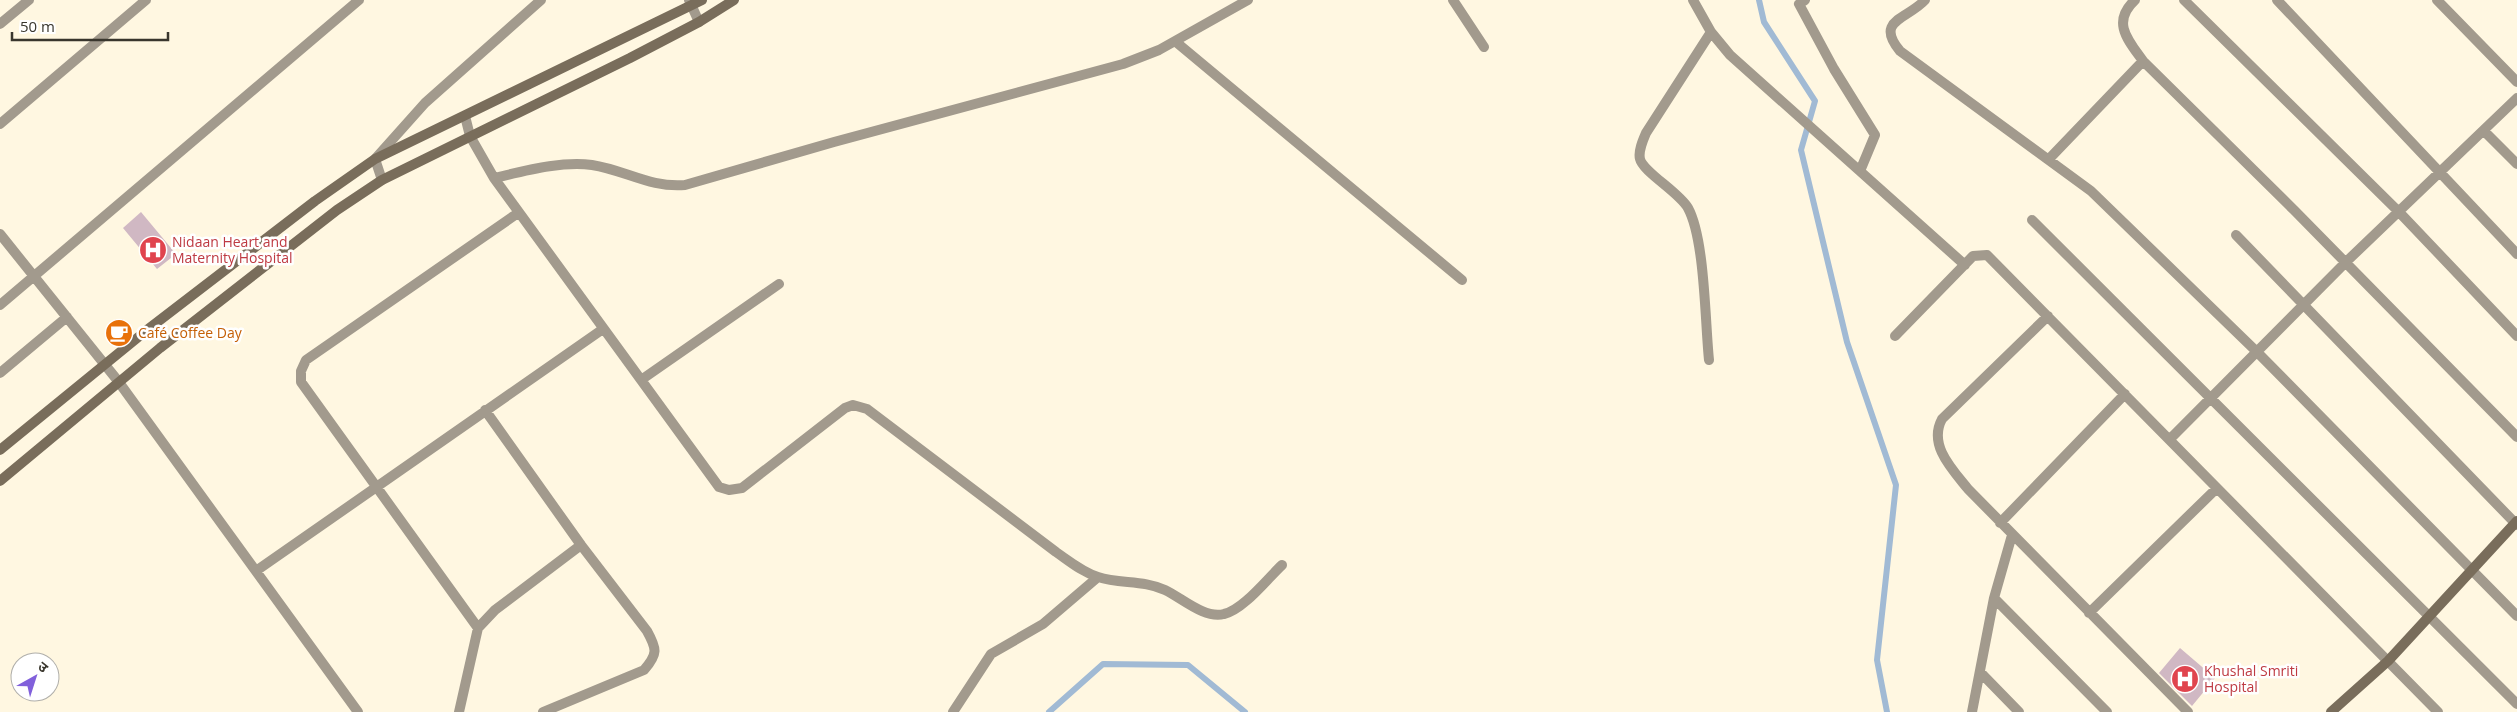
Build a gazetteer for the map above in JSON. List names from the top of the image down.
{
  "places": {
    "hospital": ["Nidaan Heart and Maternity Hospital", "Khushal Smriti Hospital"],
    "cafe": ["Café Coffee Day"]
  },
  "scale_bar": "50 m",
  "north": "top right"
}
